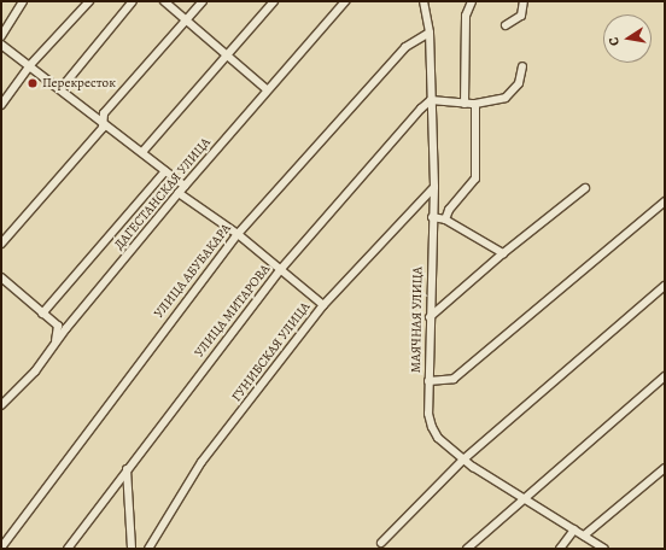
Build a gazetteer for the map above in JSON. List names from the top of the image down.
{
  "streets": {
    "street": [
      "ДАГЕСТАНСКАЯ УЛИЦА",
      "УЛИЦА АБУБАКАРА",
      "УЛИЦА МИТАРОВА",
      "МАЯЧНАЯ УЛИЦА",
      "ГУНИБСКАЯ УЛИЦА"
    ]
  },
  "crossings": [
    ["УЛИЦА АБУБАКАРА", "МАЯЧНАЯ УЛИЦА"],
    ["УЛИЦА МИТАРОВА", "МАЯЧНАЯ УЛИЦА"],
    ["МАЯЧНАЯ УЛИЦА", "ГУНИБСКАЯ УЛИЦА"]
  ],
  "places": ["Перекресток"],
  "north": "left"
}
